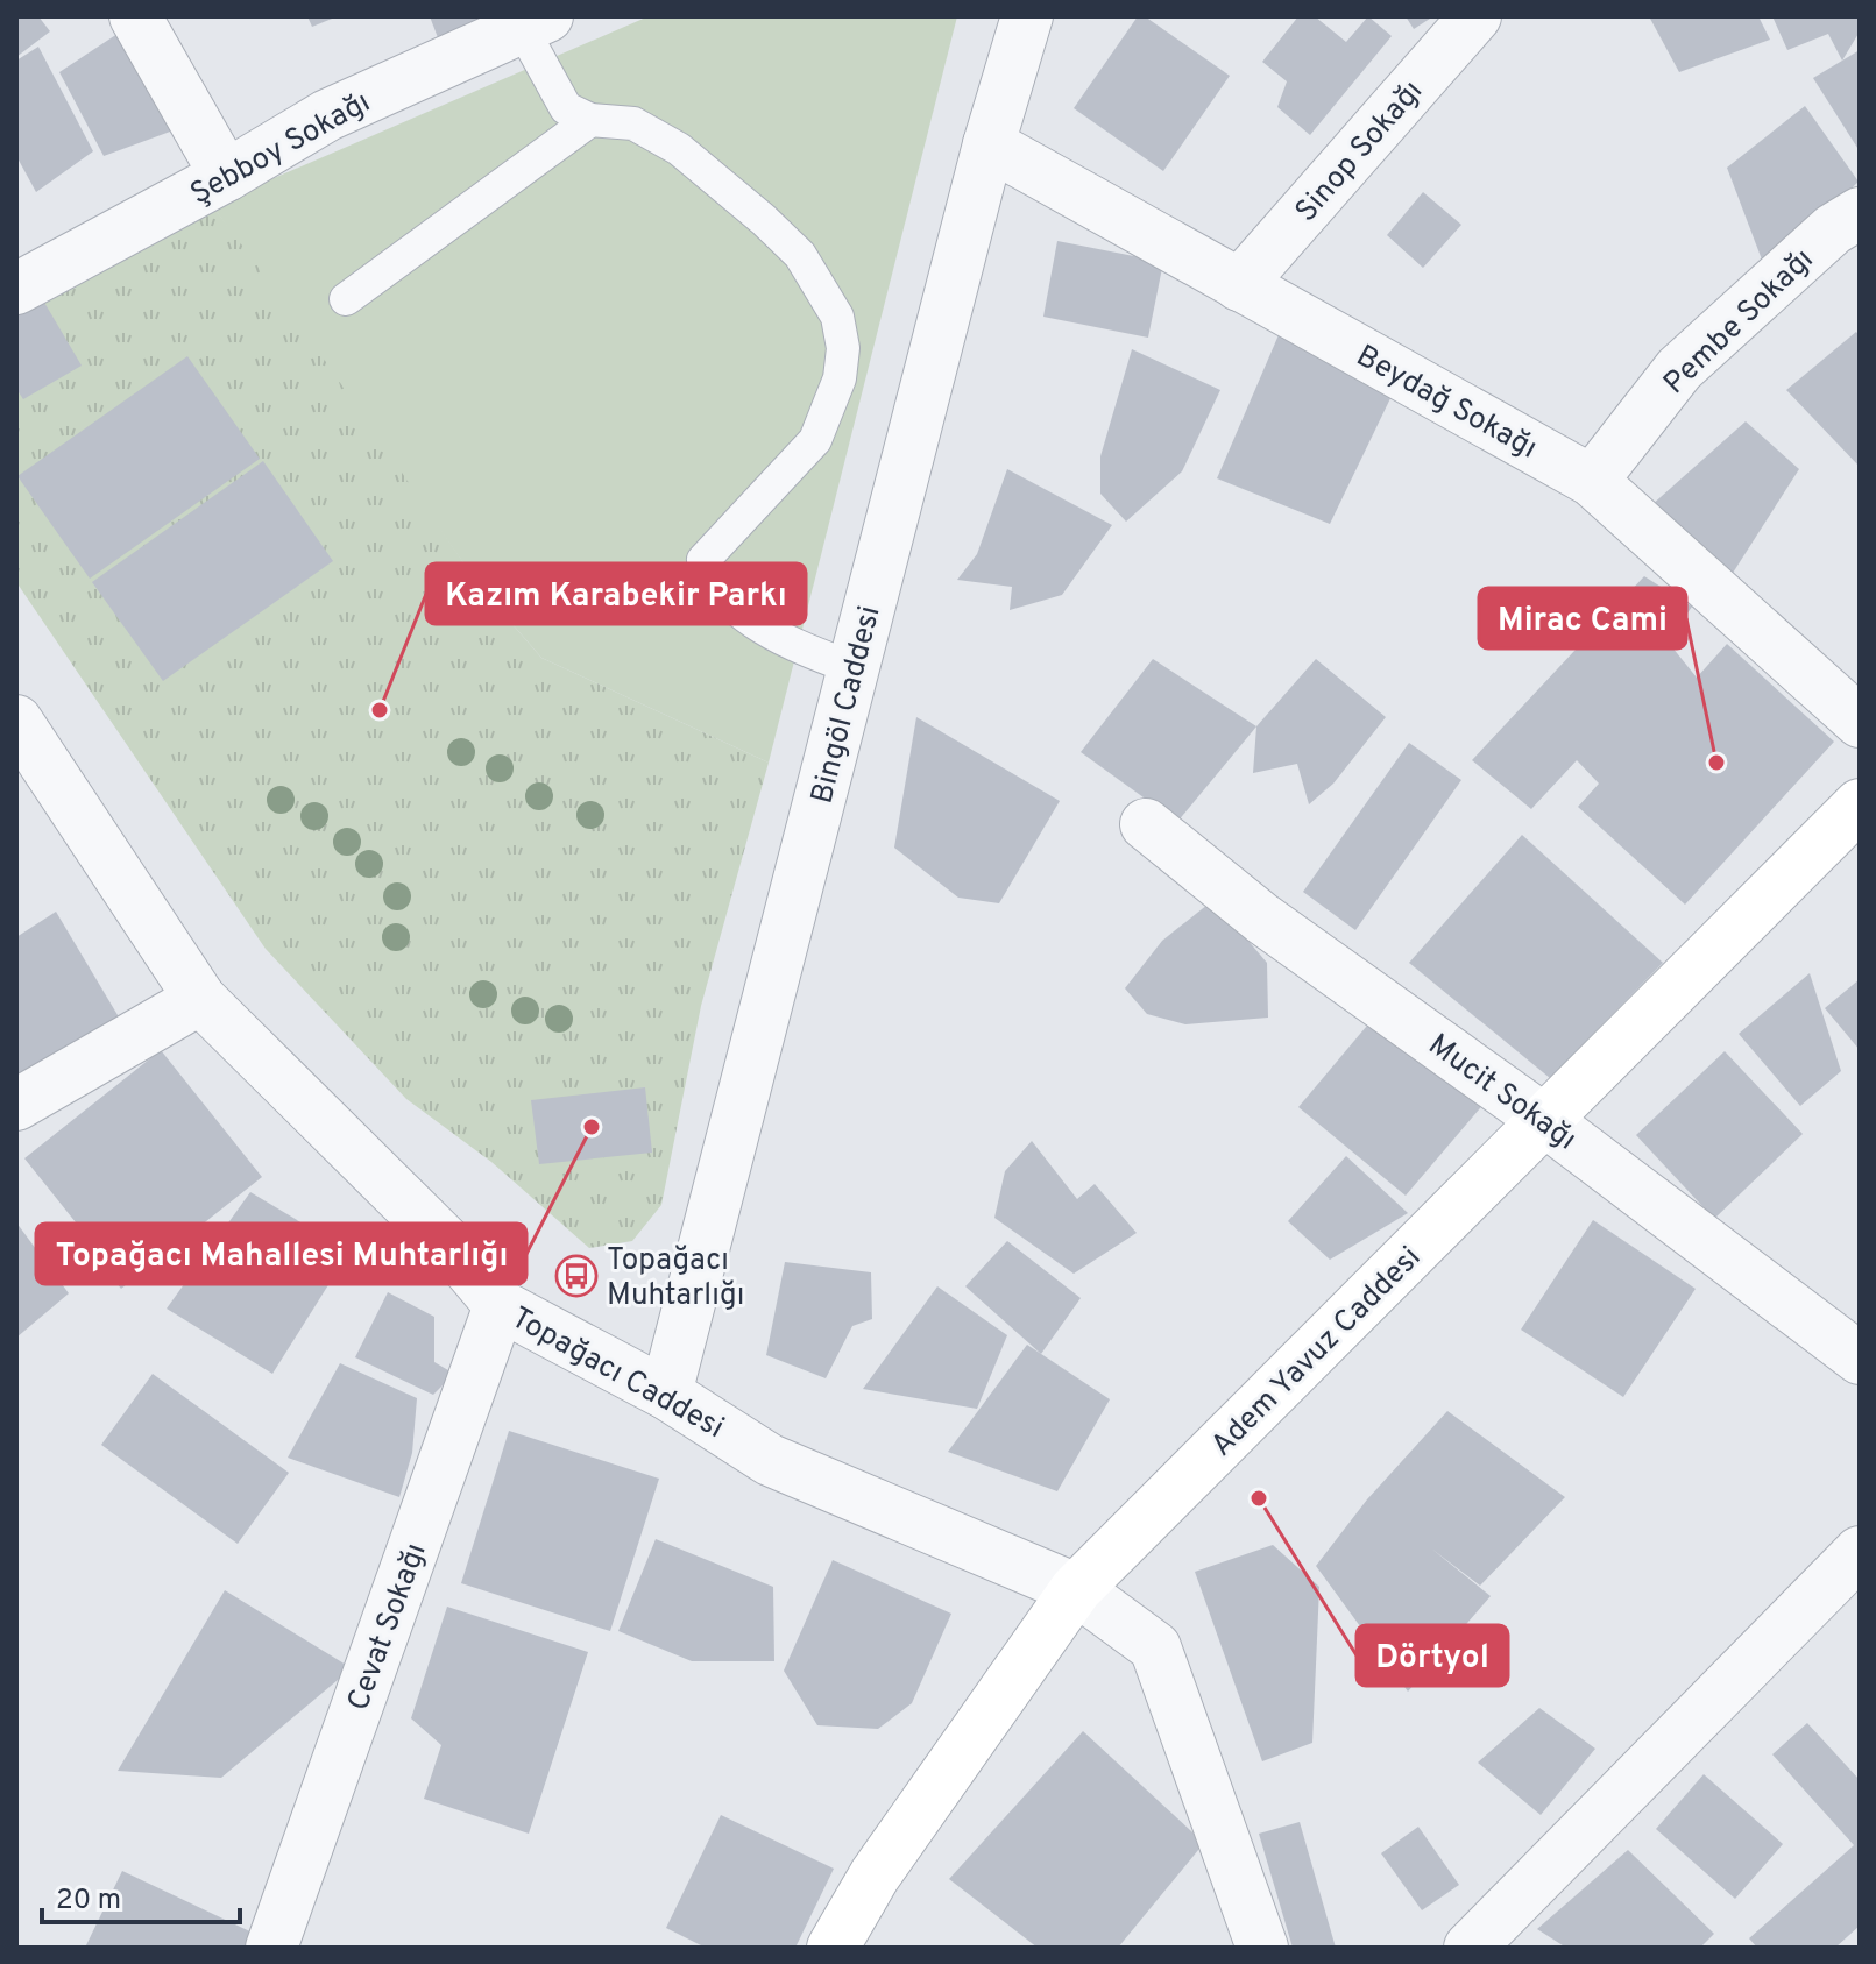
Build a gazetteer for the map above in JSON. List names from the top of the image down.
{
  "streets": {
    "street": [
      "Şebboy Sokağı",
      "Sinop Sokağı",
      "Pembe Sokağı",
      "Beydağ Sokağı",
      "Bingöl Caddesi",
      "Mucit Sokağı",
      "Adem Yavuz Caddesi",
      "Topağacı Caddesi",
      "Cevat Sokağı"
    ]
  },
  "crossings": [
    ["Sinop Sokağı", "Beydağ Sokağı"],
    ["Pembe Sokağı", "Beydağ Sokağı"],
    ["Beydağ Sokağı", "Bingöl Caddesi"],
    ["Bingöl Caddesi", "Topağacı Caddesi"],
    ["Mucit Sokağı", "Adem Yavuz Caddesi"],
    ["Adem Yavuz Caddesi", "Topağacı Caddesi"],
    ["Topağacı Caddesi", "Cevat Sokağı"]
  ],
  "places": {
    "other": [
      "Kazım Karabekir Parkı",
      "Mirac Cami",
      "Topağacı Mahallesi Muhtarlığı",
      "Dörtyol"
    ],
    "bus stop": ["Topağacı Muhtarlığı"]
  },
  "scale_bar": "20 m"
}
